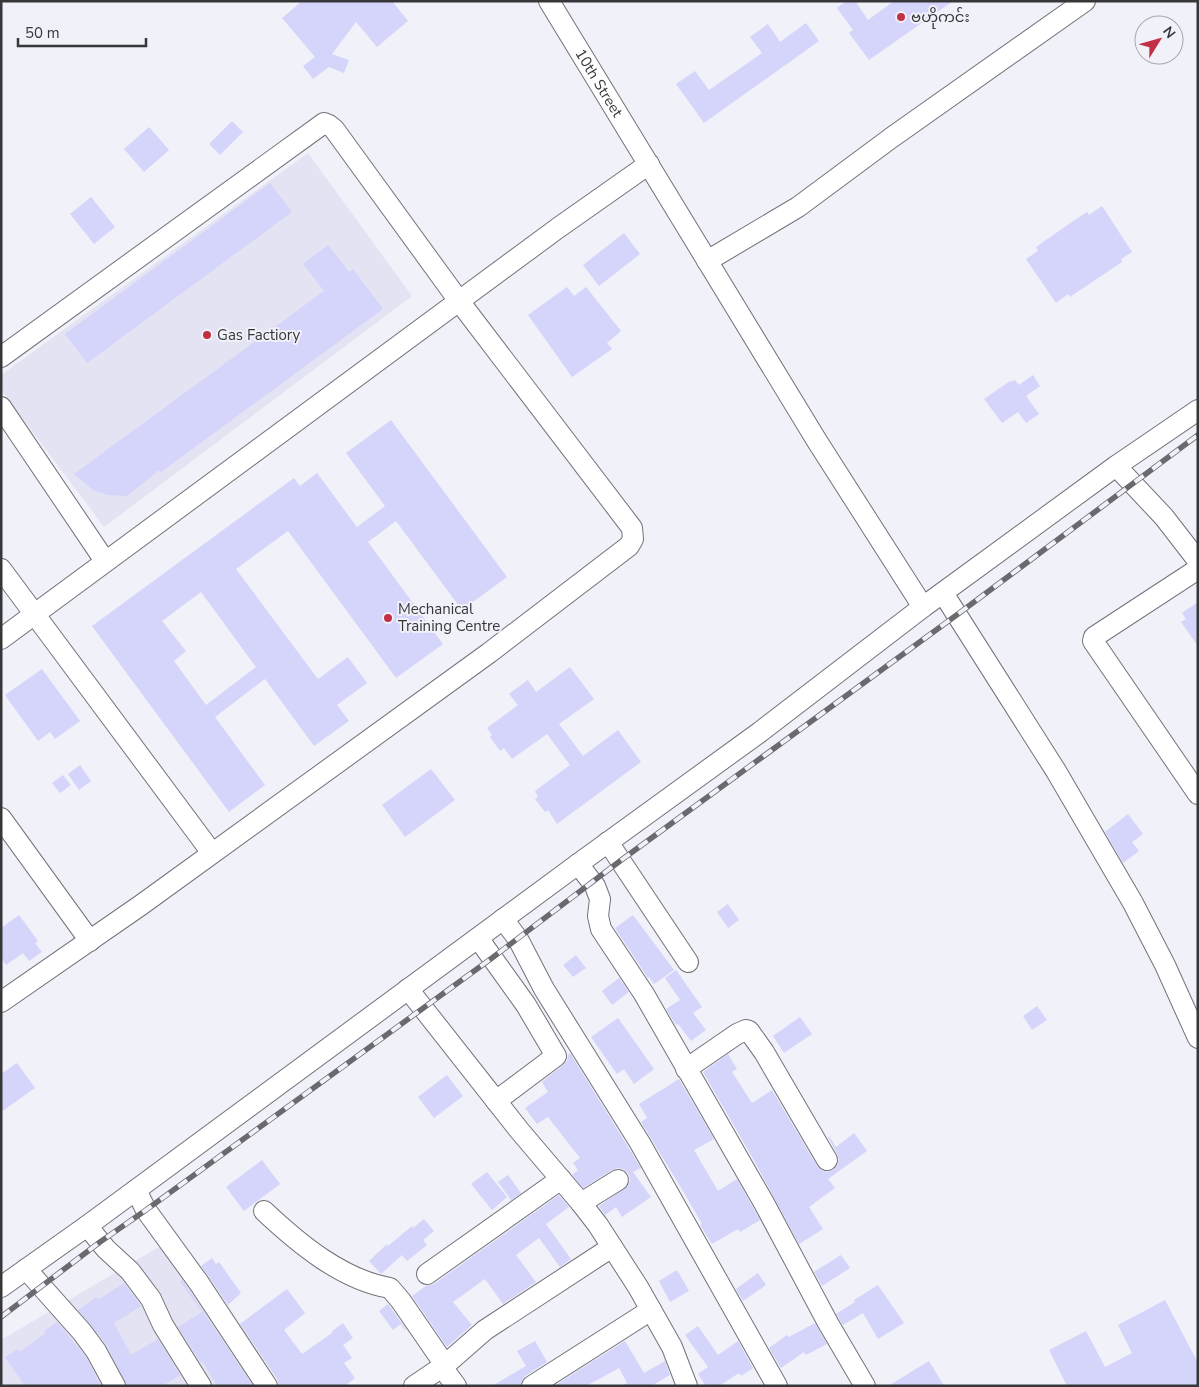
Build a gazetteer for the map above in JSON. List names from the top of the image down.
{
  "streets": {
    "street": ["10th Street"]
  },
  "places": ["ဗဟိုကင်း", "Gas Factiory", "Mechanical Training Centre"],
  "scale_bar": "50 m",
  "north": "top right"
}
